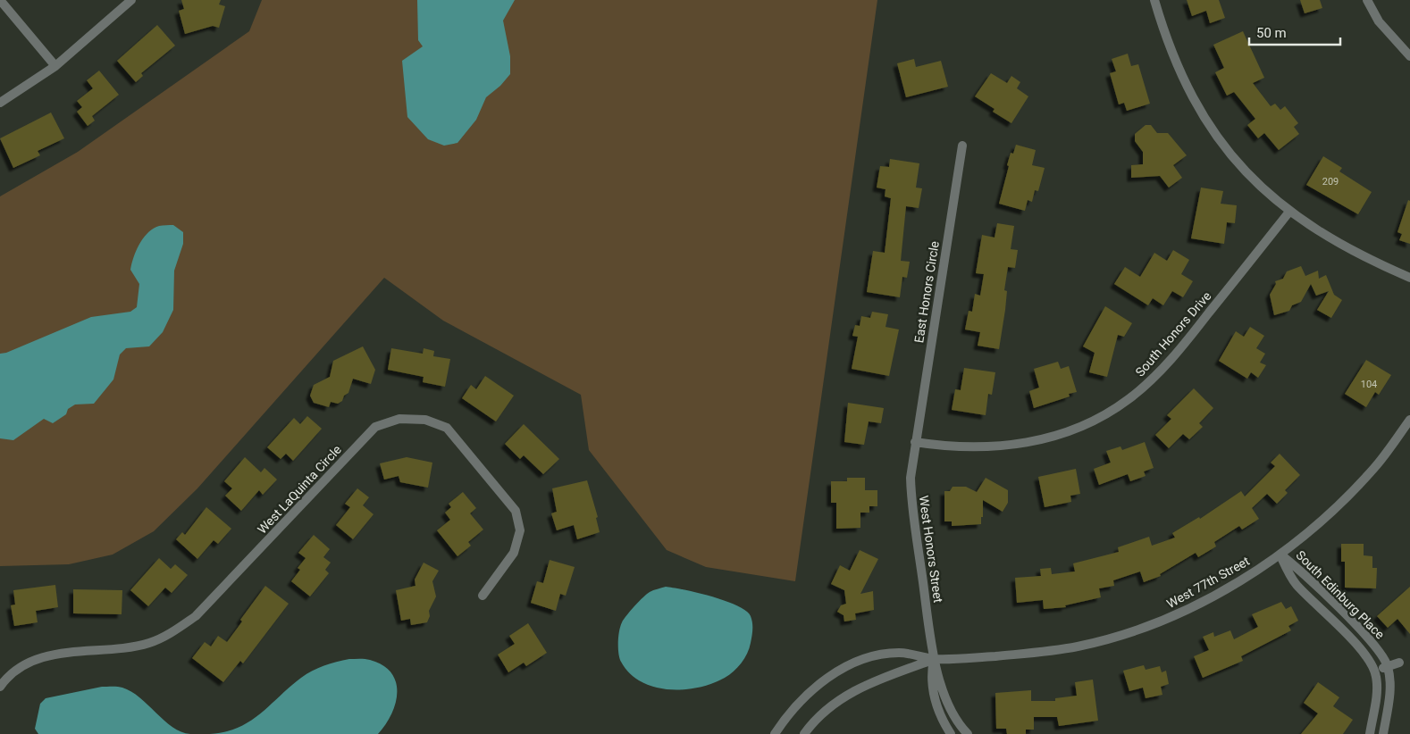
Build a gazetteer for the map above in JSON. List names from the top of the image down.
{
  "streets": {
    "street": [
      "East Honors Circle",
      "South Honors Drive",
      "West LaQuinta Circle",
      "West Honors Street",
      "West 77th Street",
      "South Edinburg Place"
    ]
  },
  "crossings": [
    ["East Honors Circle", "South Honors Drive"],
    ["East Honors Circle", "West Honors Street"],
    ["South Honors Drive", "West Honors Street"],
    ["West Honors Street", "West 77th Street"],
    ["West 77th Street", "South Edinburg Place"]
  ],
  "house_numbers": ["209", "104"],
  "scale_bar": "50 m"
}
